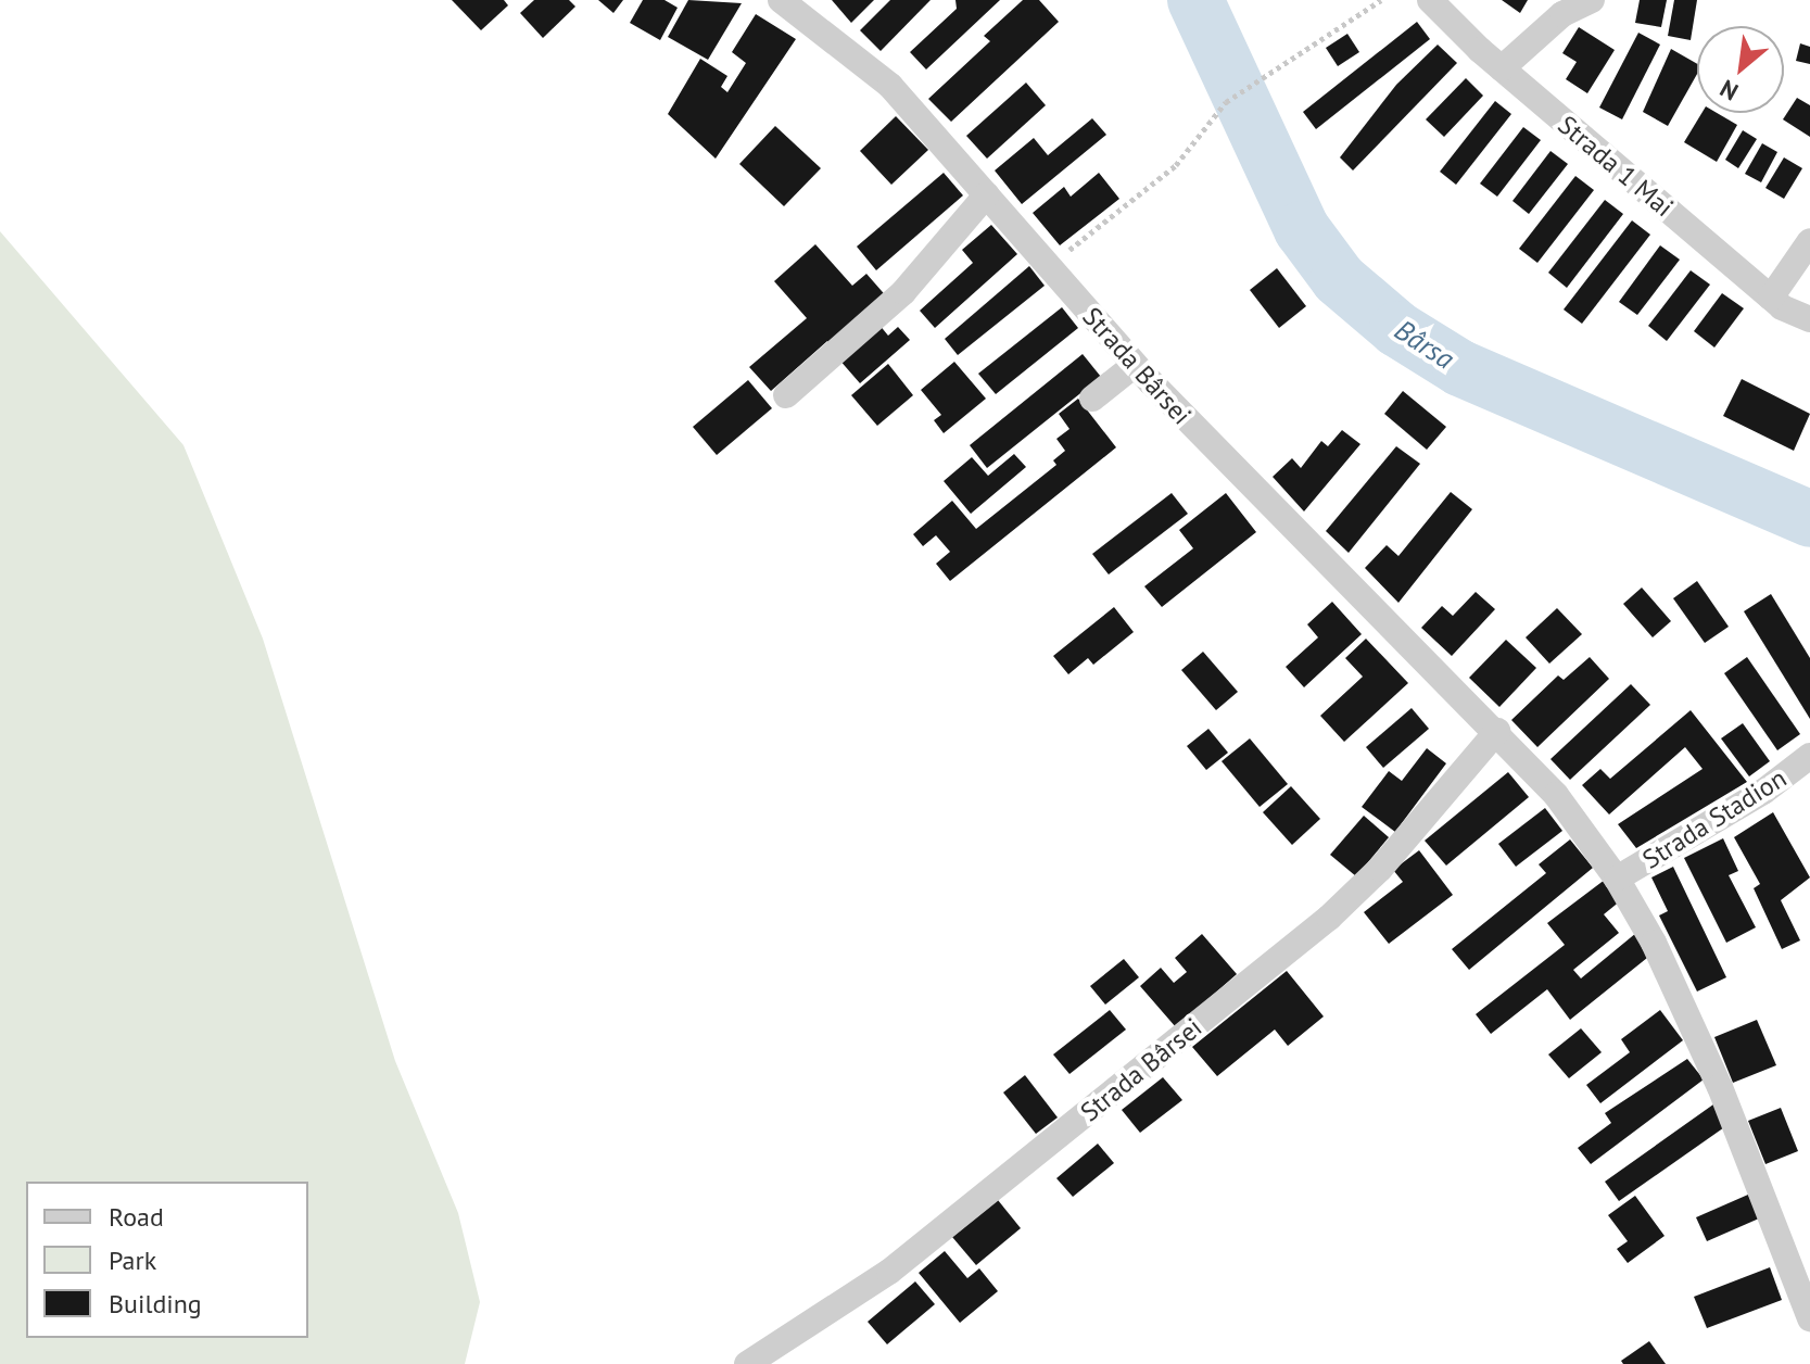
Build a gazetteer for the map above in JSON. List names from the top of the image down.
{
  "streets": {
    "street": ["Strada 1 Mai", "Strada Bârsei", "Strada Stadion"]
  },
  "crossings": [
    ["Strada Bârsei", "Strada Stadion"]
  ],
  "water": ["Bârsa"],
  "legend": ["Road", "Park", "Building"],
  "north": "bottom left"
}
